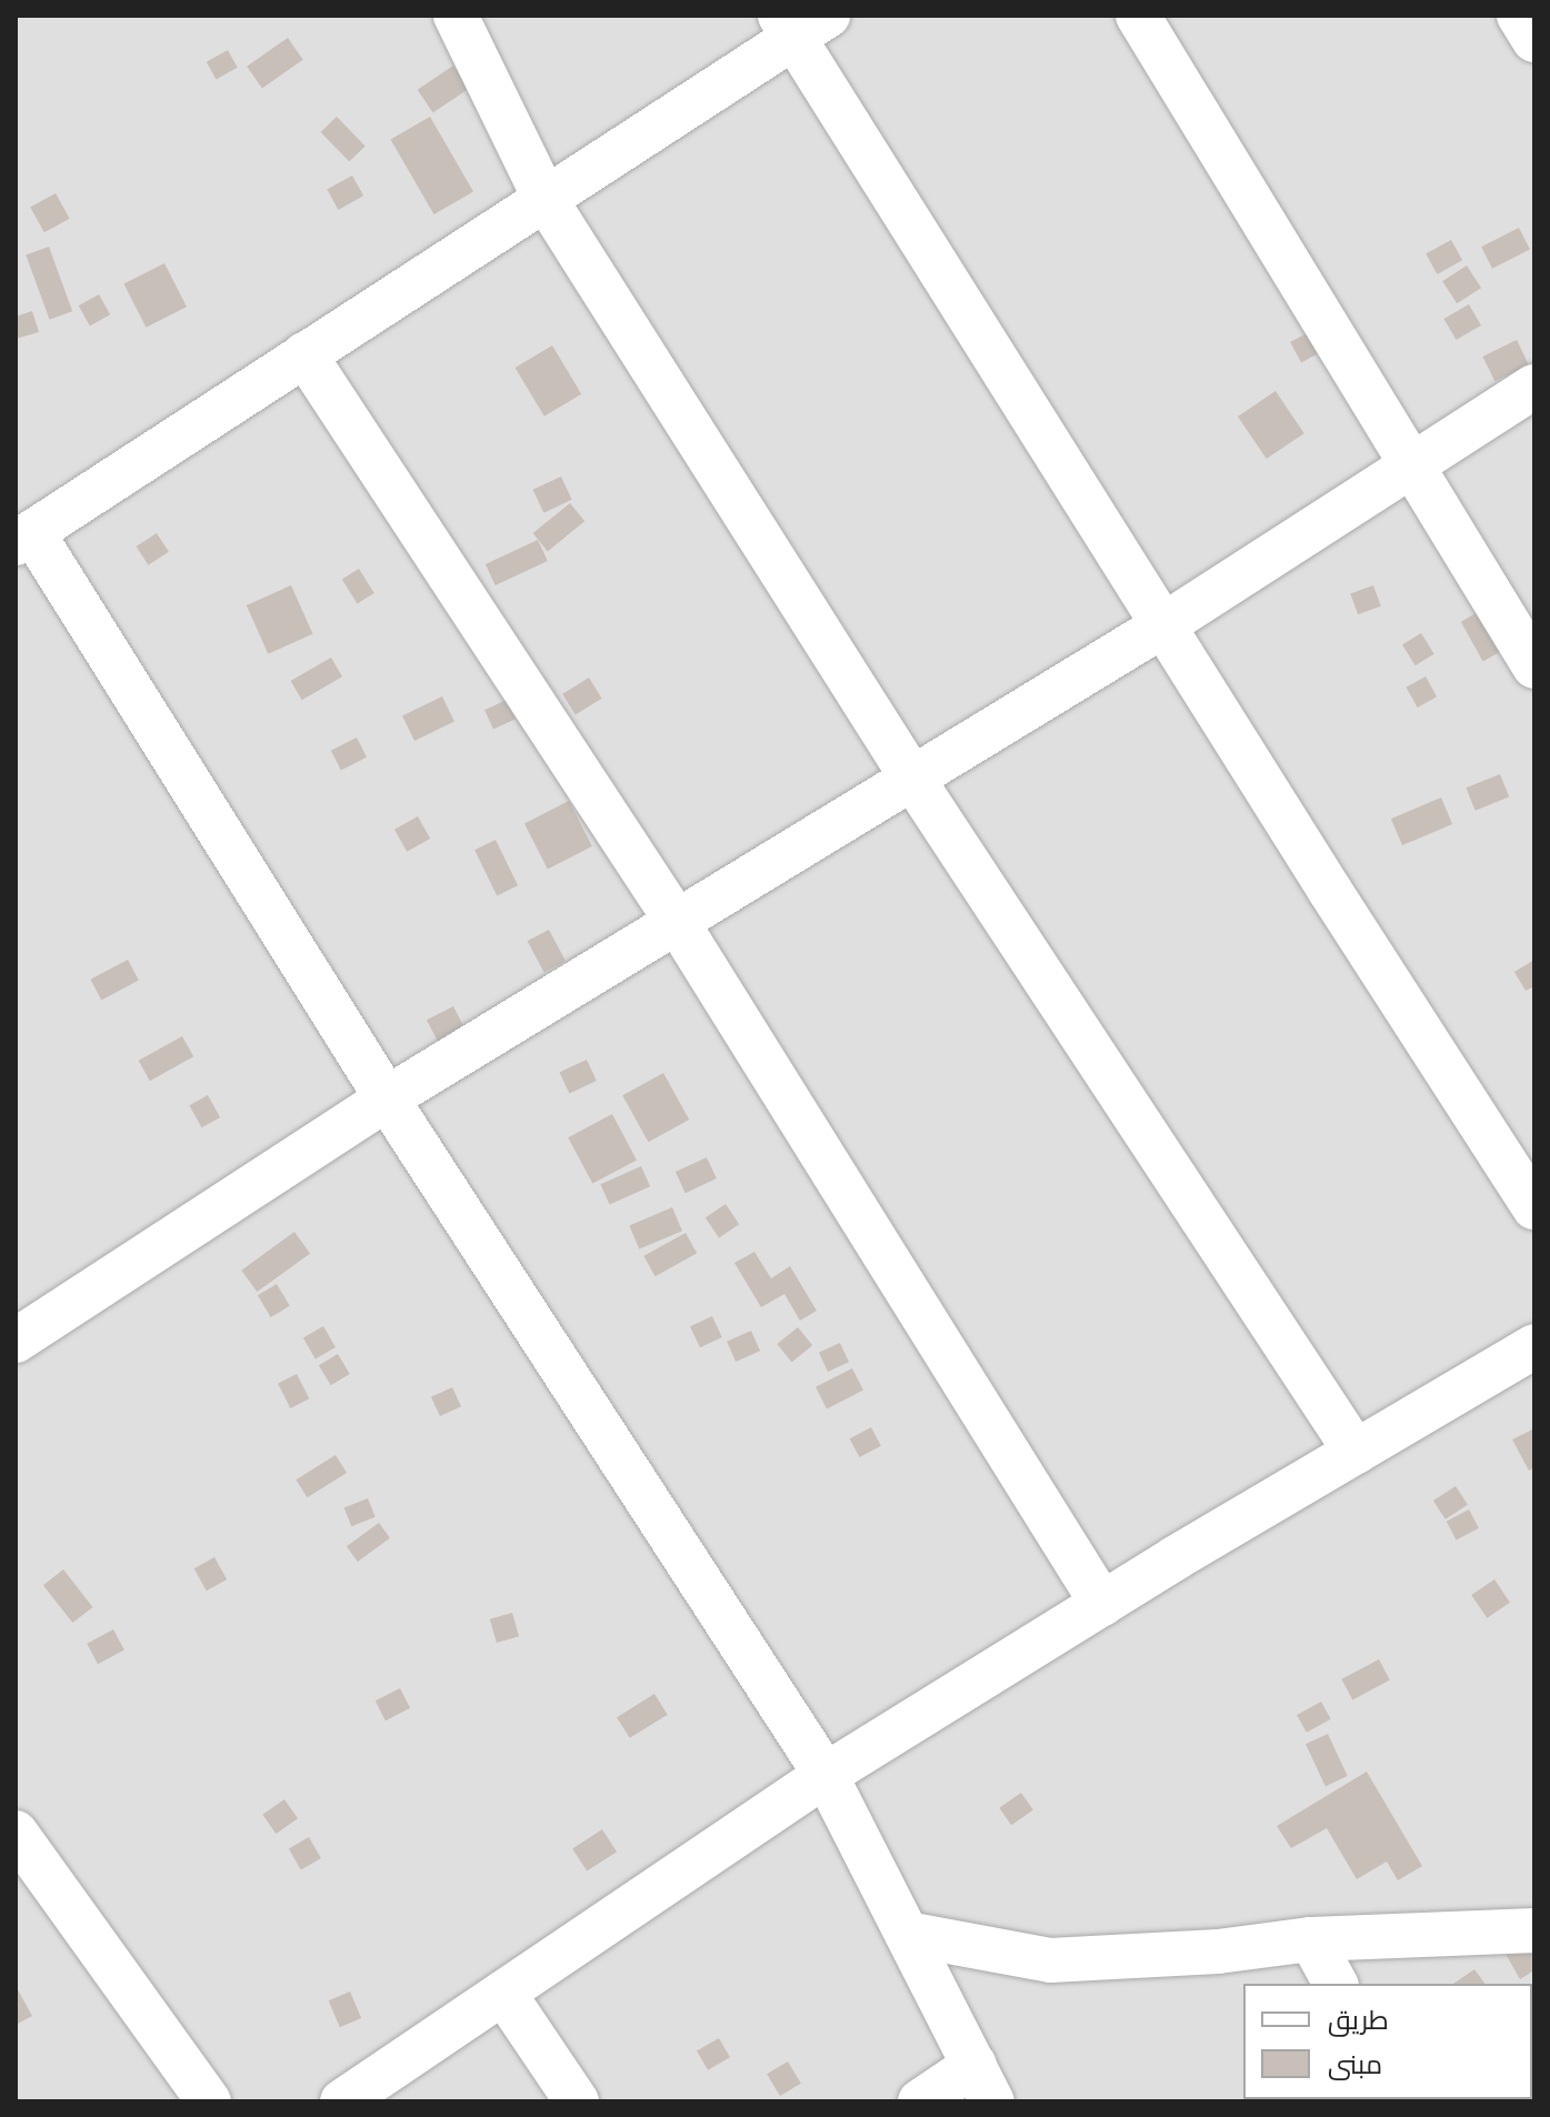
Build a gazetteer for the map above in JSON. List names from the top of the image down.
{
  "legend": ["طريق", "مبنى"]
}
